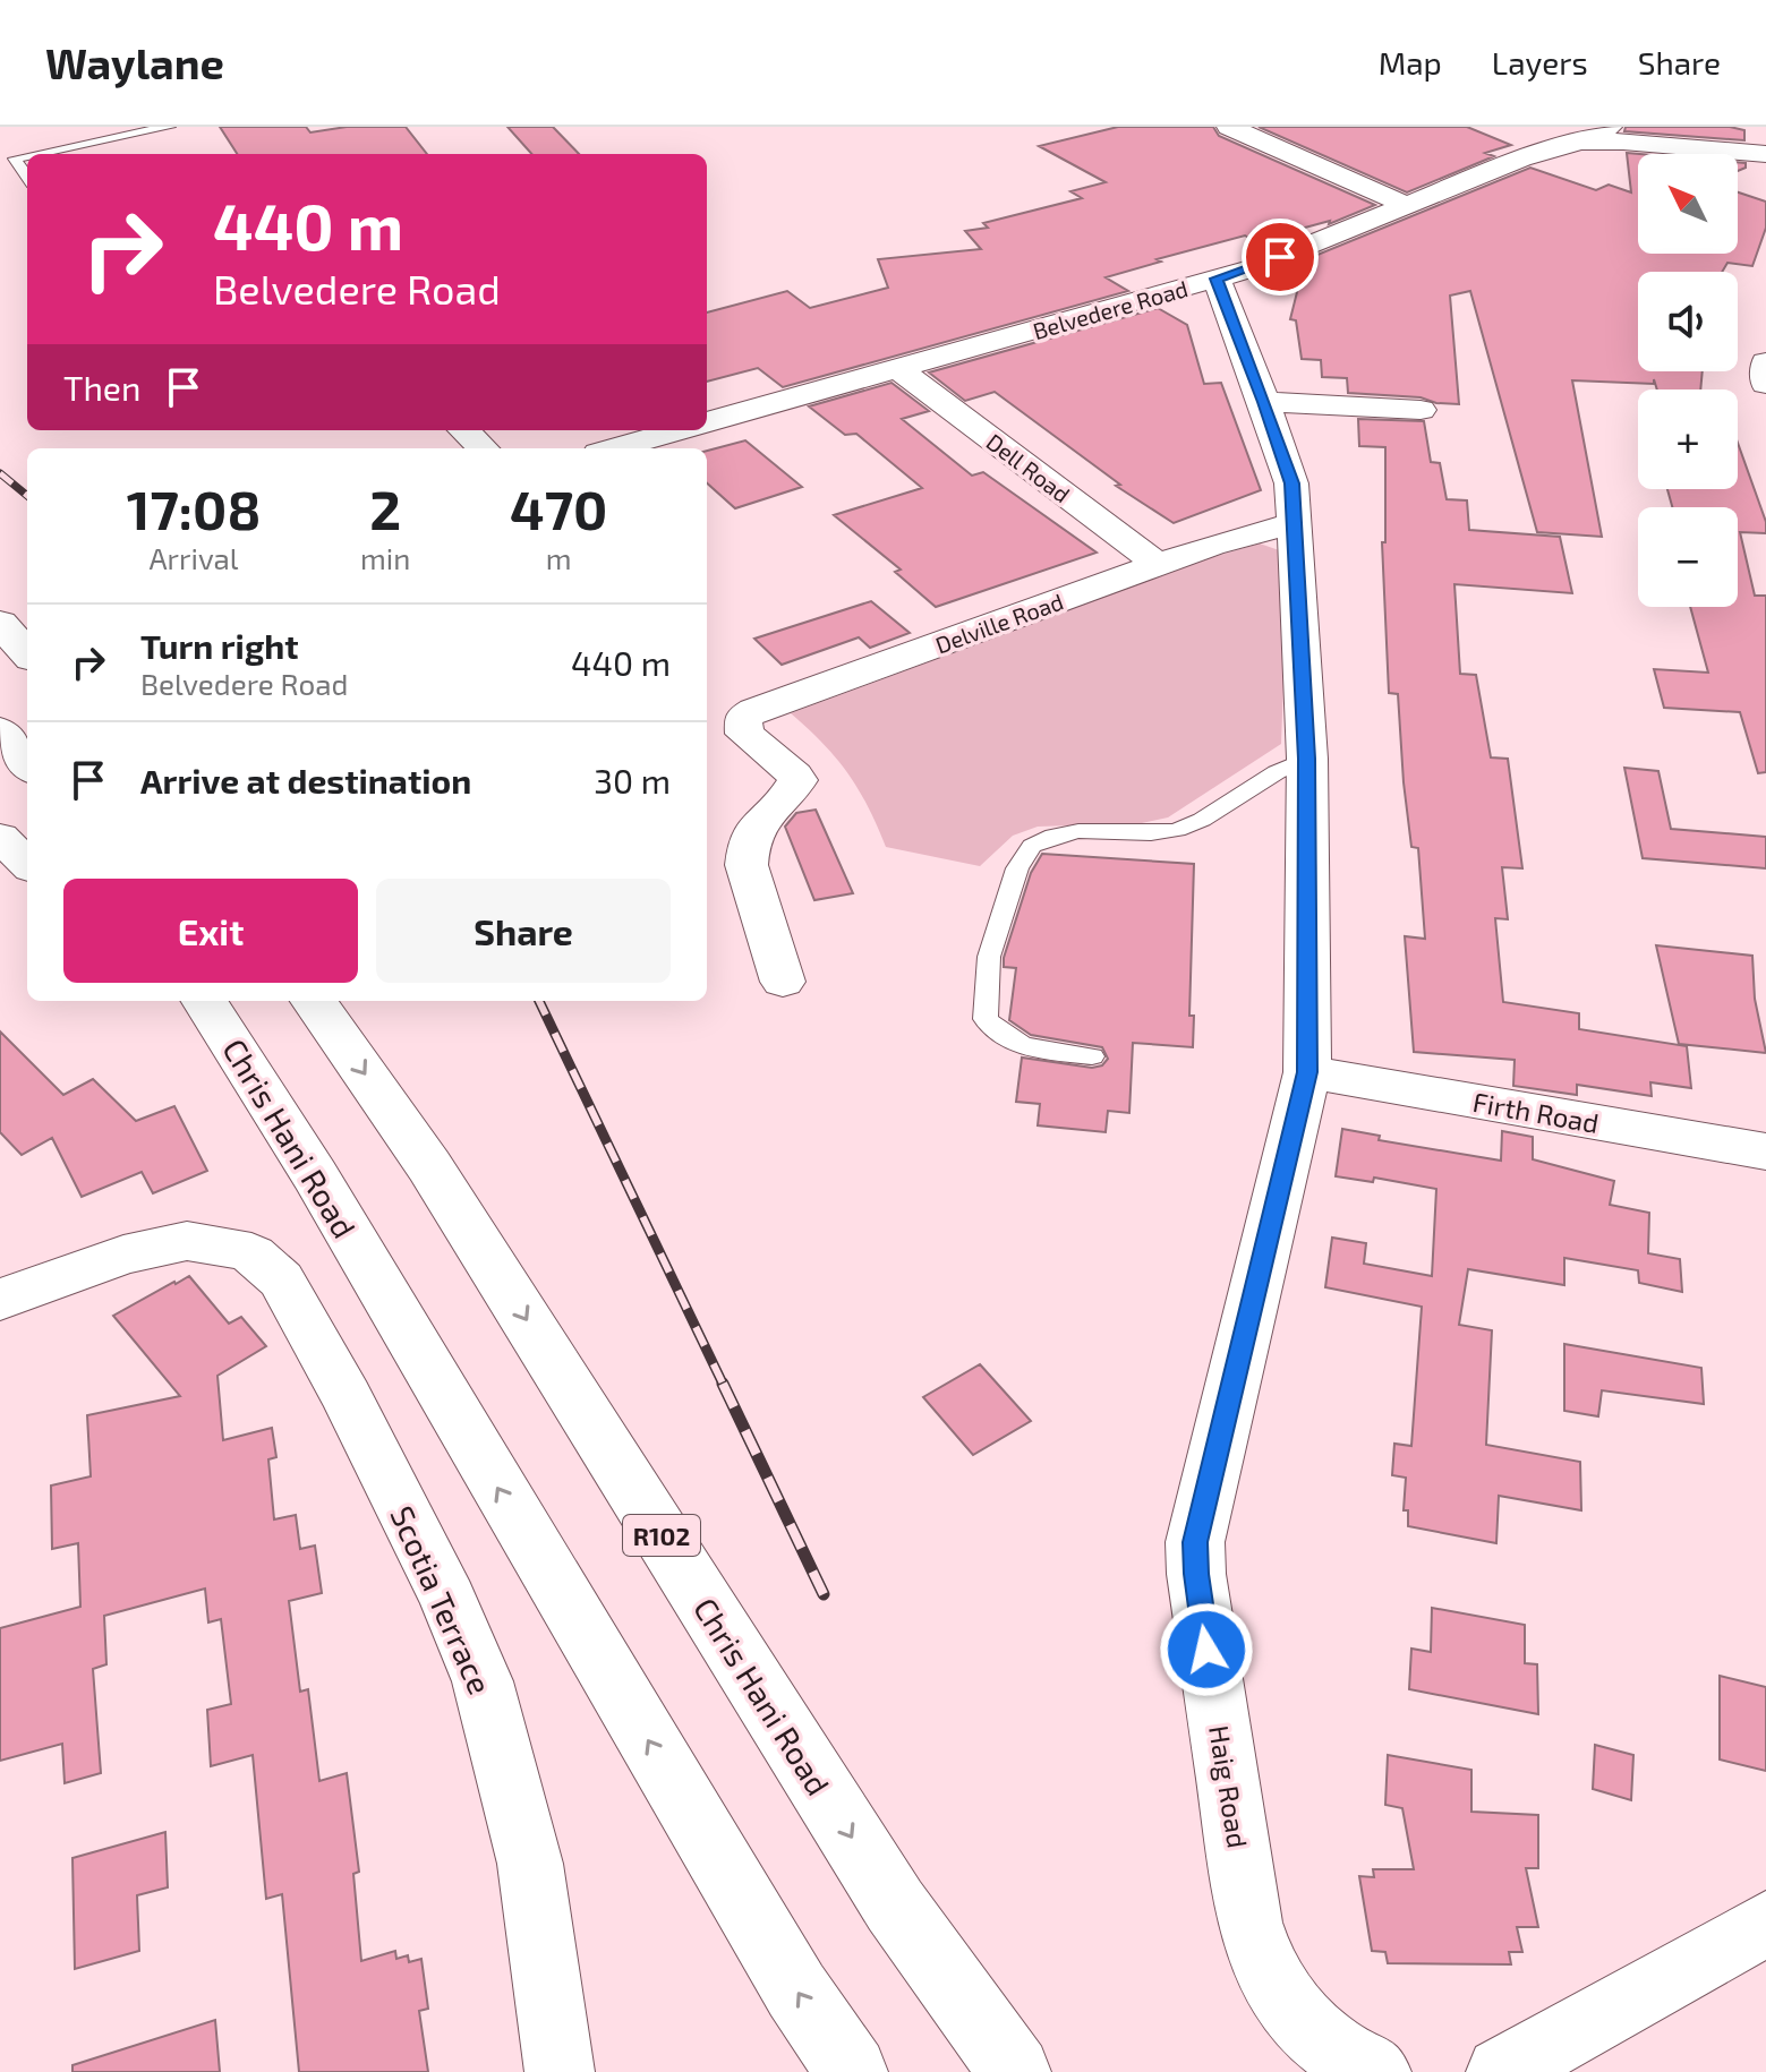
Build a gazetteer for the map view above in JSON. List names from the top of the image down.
{
  "streets": {
    "main road": ["Chris Hani Road", "R102"],
    "street": [
      "Belvedere Road",
      "Dell Road",
      "Delville Road",
      "Firth Road",
      "Scotia Terrace",
      "Haig Road"
    ]
  },
  "crossings": [
    ["Belvedere Road", "Dell Road"],
    ["Belvedere Road", "Haig Road"],
    ["Dell Road", "Delville Road"],
    ["Delville Road", "Haig Road"],
    ["Firth Road", "Haig Road"]
  ],
  "north": "top left",
  "page": {
    "header": "Waylane",
    "nav": ["Map", "Layers", "Share"],
    "map_buttons": ["+", "−"],
    "turn": ["440 m", "Belvedere Road"],
    "then": "Then",
    "eta": [
      "17:08",
      "Arrival",
      "2",
      "min",
      "470",
      "m"
    ],
    "list": [
      {
        "name": "Turn right",
        "note": "Belvedere Road",
        "value": "440 m"
      },
      {
        "name": "Arrive at destination",
        "value": "30 m"
      }
    ],
    "buttons": ["Exit", "Share"]
  }
}
